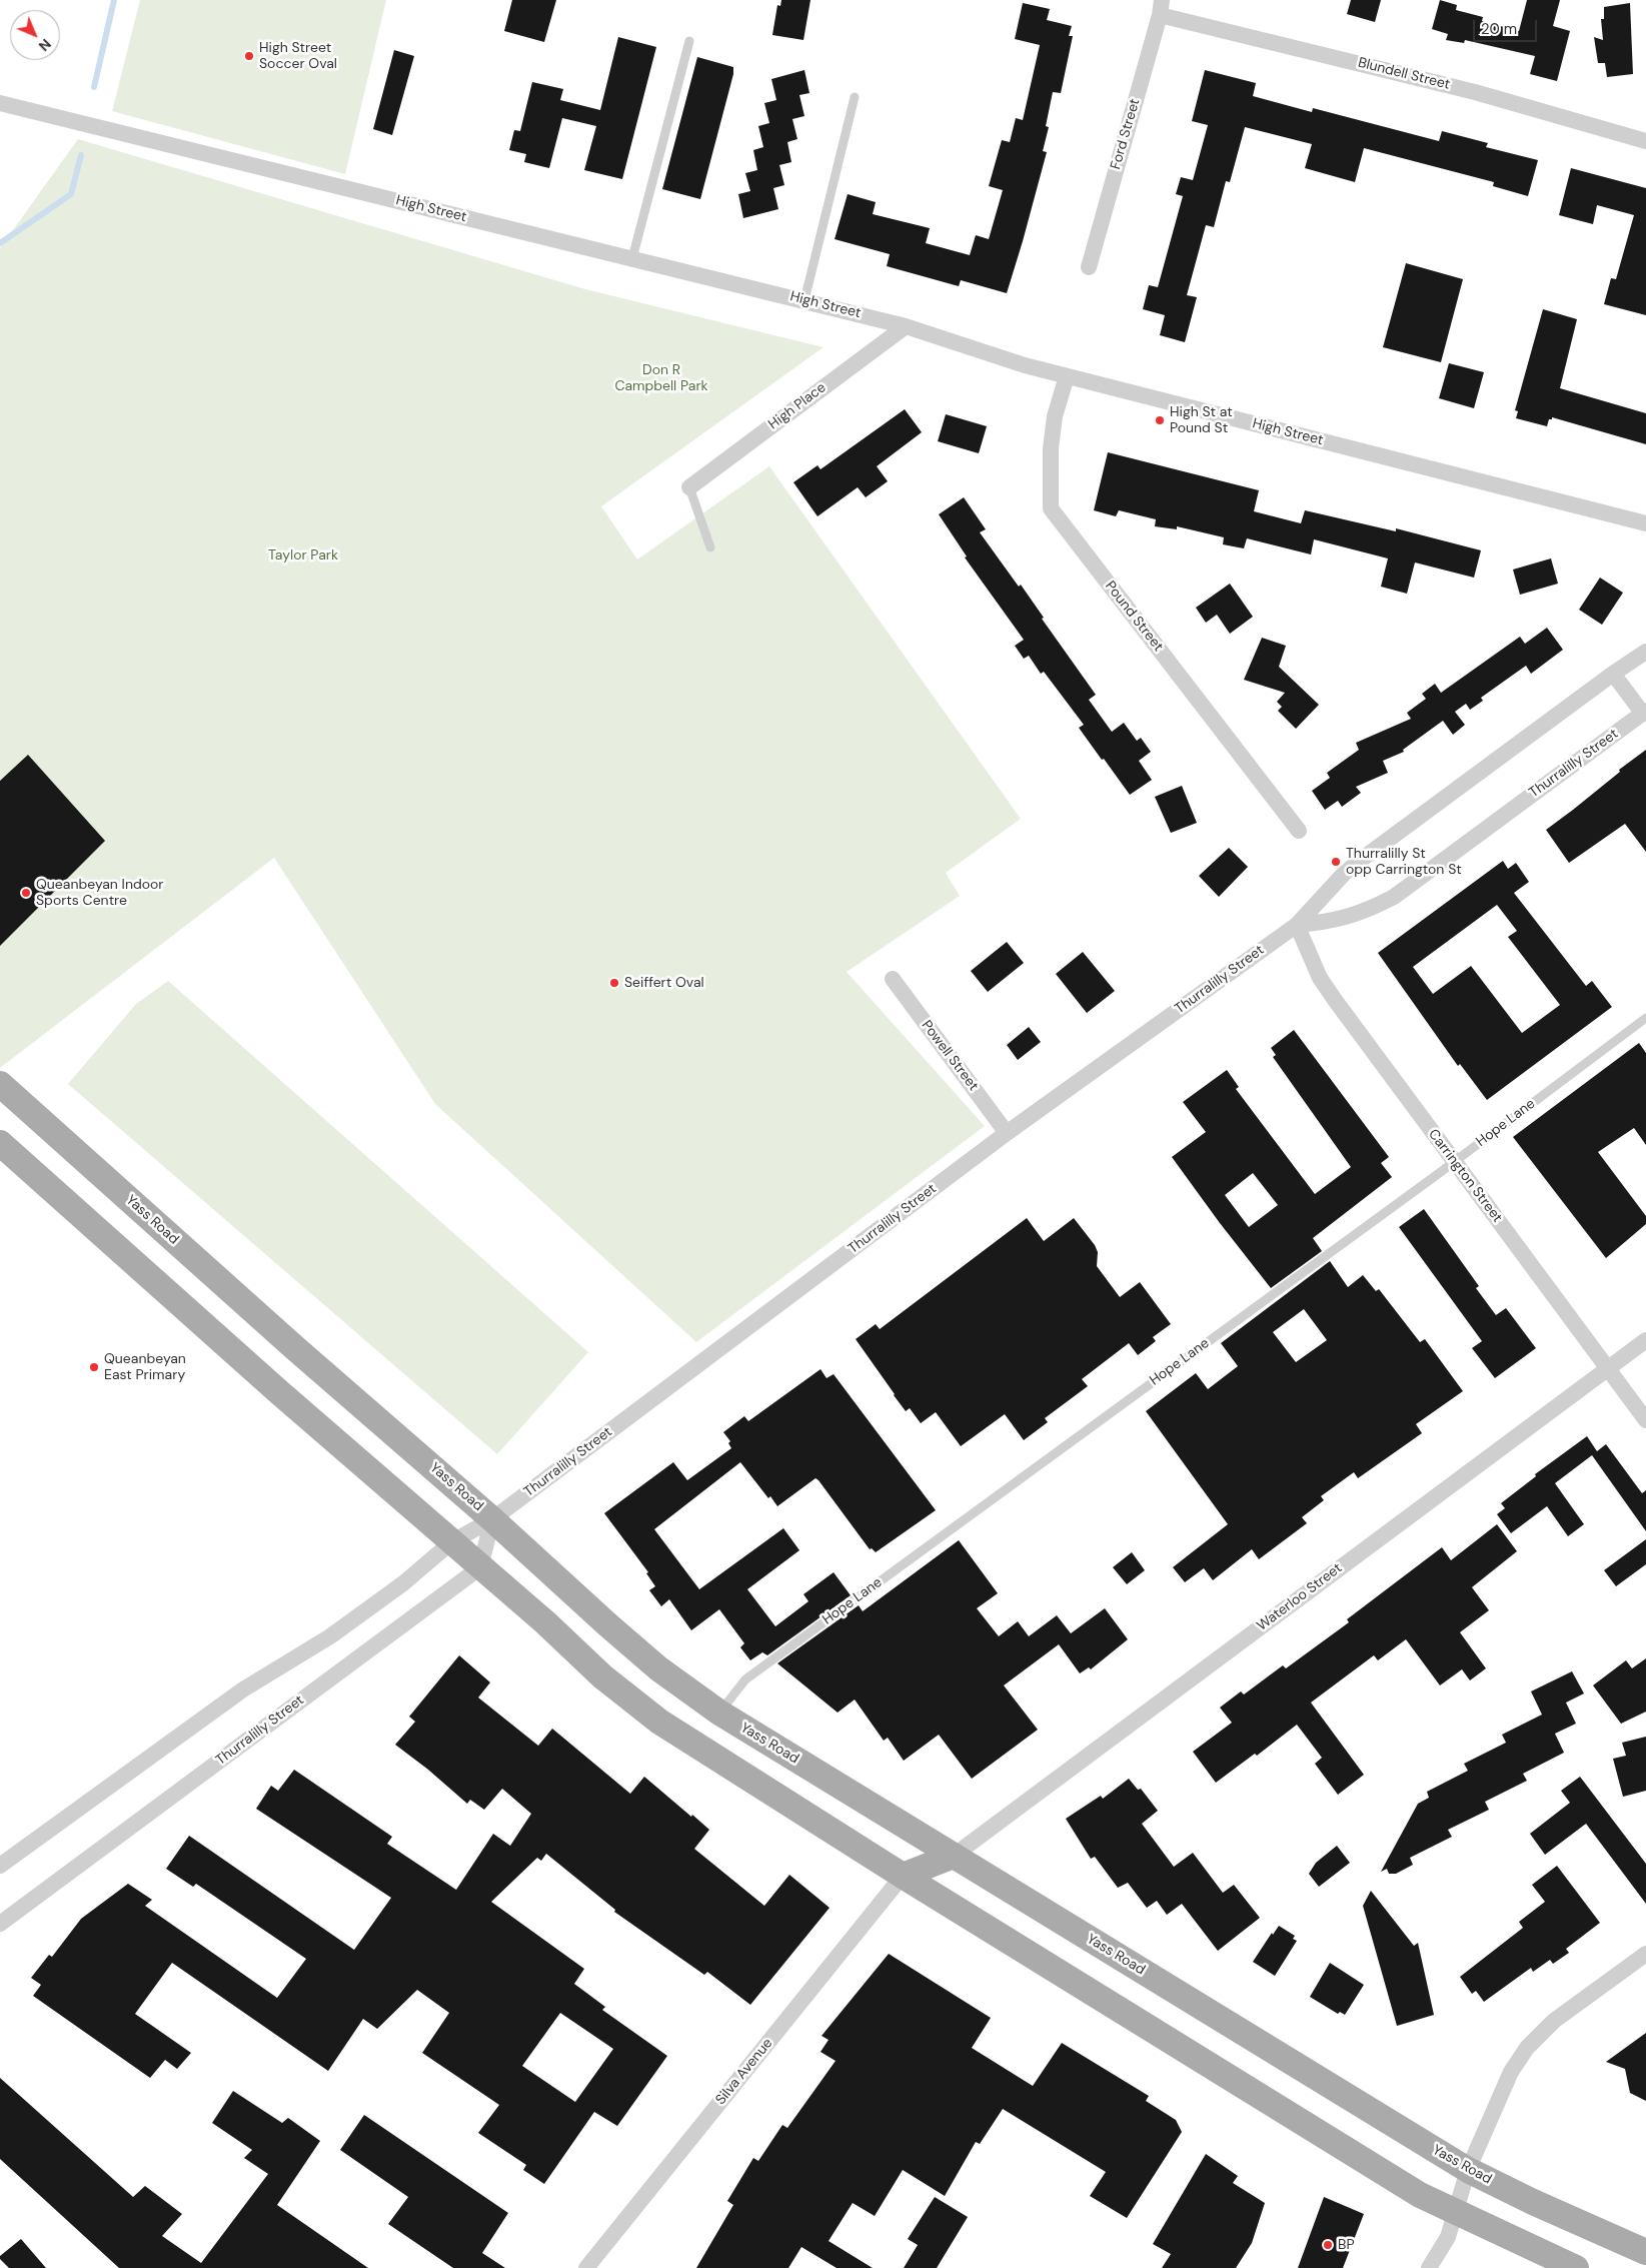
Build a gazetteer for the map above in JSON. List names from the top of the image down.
{
  "streets": {
    "main road": ["Yass Road"],
    "street": [
      "Blundell Street",
      "Ford Street",
      "High Street",
      "High Place",
      "Pound Street",
      "Thurralilly Street",
      "Powell Street",
      "Carrington Street",
      "Waterloo Street",
      "Silva Avenue"
    ],
    "lane": ["Hope Lane"]
  },
  "crossings": [
    ["Blundell Street", "Ford Street"],
    ["High Street", "High Place"],
    ["High Street", "Pound Street"],
    ["Thurralilly Street", "Powell Street"],
    ["Thurralilly Street", "Carrington Street"],
    ["Thurralilly Street", "Yass Road"],
    ["Hope Lane", "Carrington Street"],
    ["Hope Lane", "Yass Road"],
    ["Carrington Street", "Waterloo Street"],
    ["Yass Road", "Waterloo Street"]
  ],
  "parks": ["Don R Campbell Park", "Taylor Park"],
  "places": [
    "High Street Soccer Oval",
    "High St at Pound St",
    "Thurralilly St opp Carrington St",
    "Queanbeyan Indoor Sports Centre",
    "Seiffert Oval",
    "Queanbeyan East Primary",
    "BP"
  ],
  "scale_bar": "20 m",
  "north": "bottom right"
}
